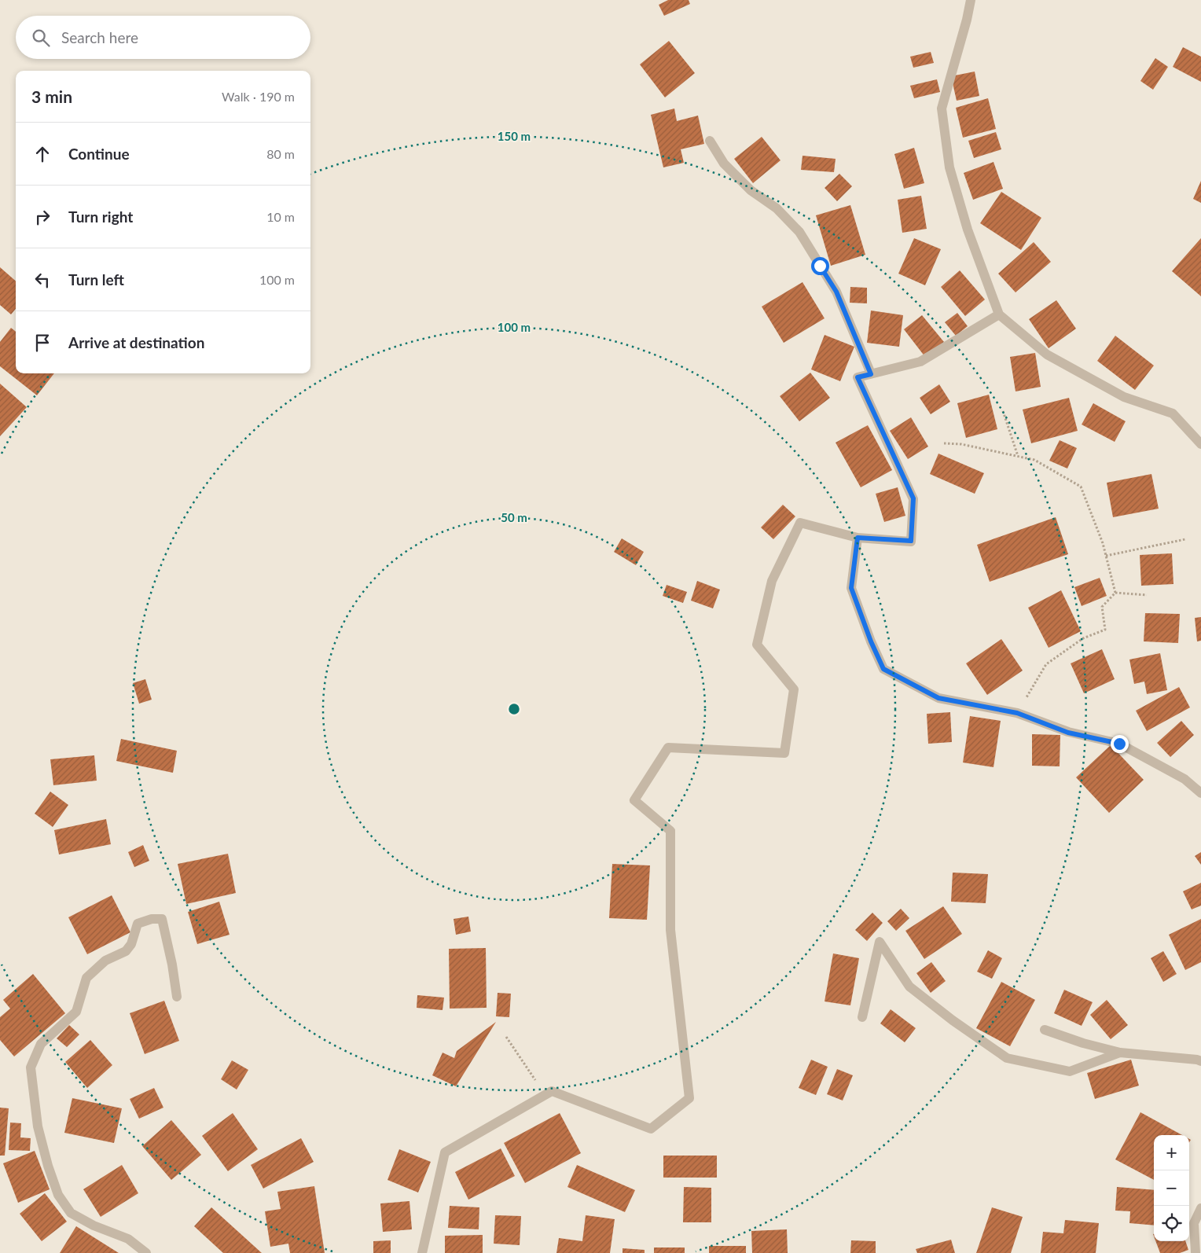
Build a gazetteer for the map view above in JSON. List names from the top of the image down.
{
  "page": {
    "search": "Search here",
    "heading": ["3 min", "Walk · 190 m"],
    "list": [
      ["Continue", "80 m"],
      ["Turn right", "10 m"],
      ["Turn left", "100 m"],
      "Arrive at destination"
    ],
    "map_buttons": ["+", "−"]
  },
  "rings": ["150 m", "100 m", "50 m"]
}
